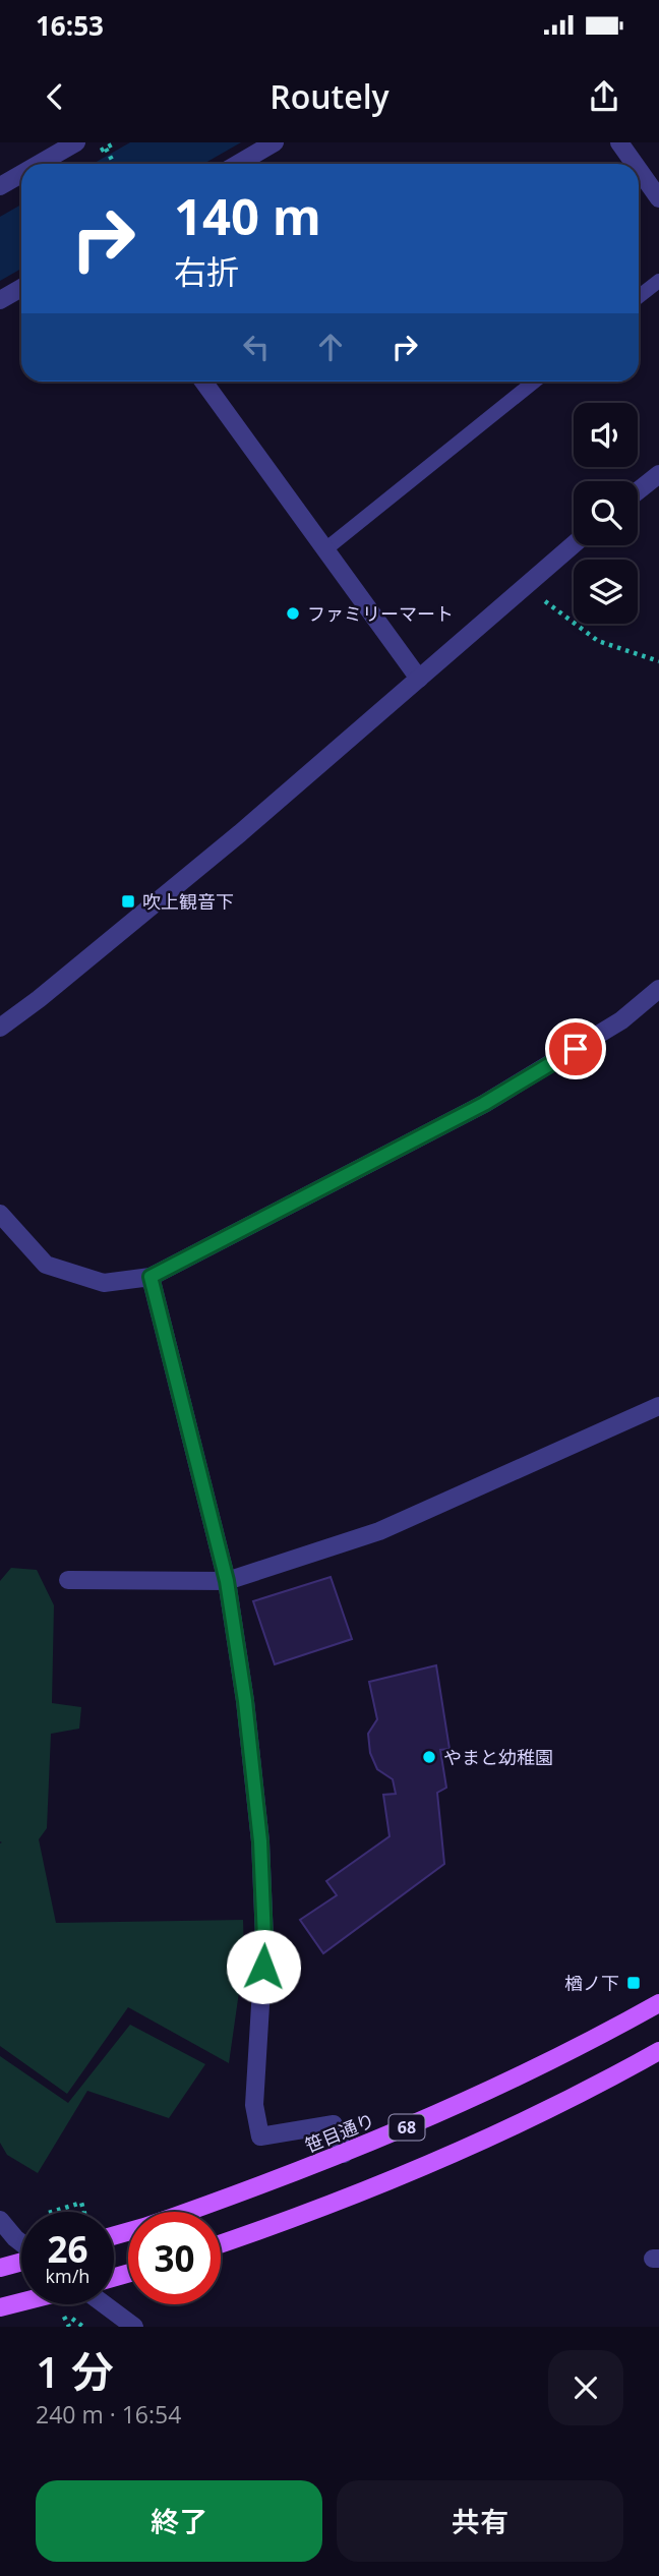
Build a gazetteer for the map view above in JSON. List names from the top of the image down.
{
  "streets": {
    "main road": ["68", "笹目通り"]
  },
  "places": {
    "other": ["ファミリーマート", "やまと幼稚園"],
    "transit": ["吹上観音下", "楢ノ下"]
  },
  "page": {
    "status": "16:53",
    "header": "Routely",
    "turn": ["140 m", "右折"],
    "speed": "26 km/h",
    "limit": "30",
    "heading": ["1 分", "240 m · 16:54"],
    "buttons": ["終了", "共有"]
  }
}
